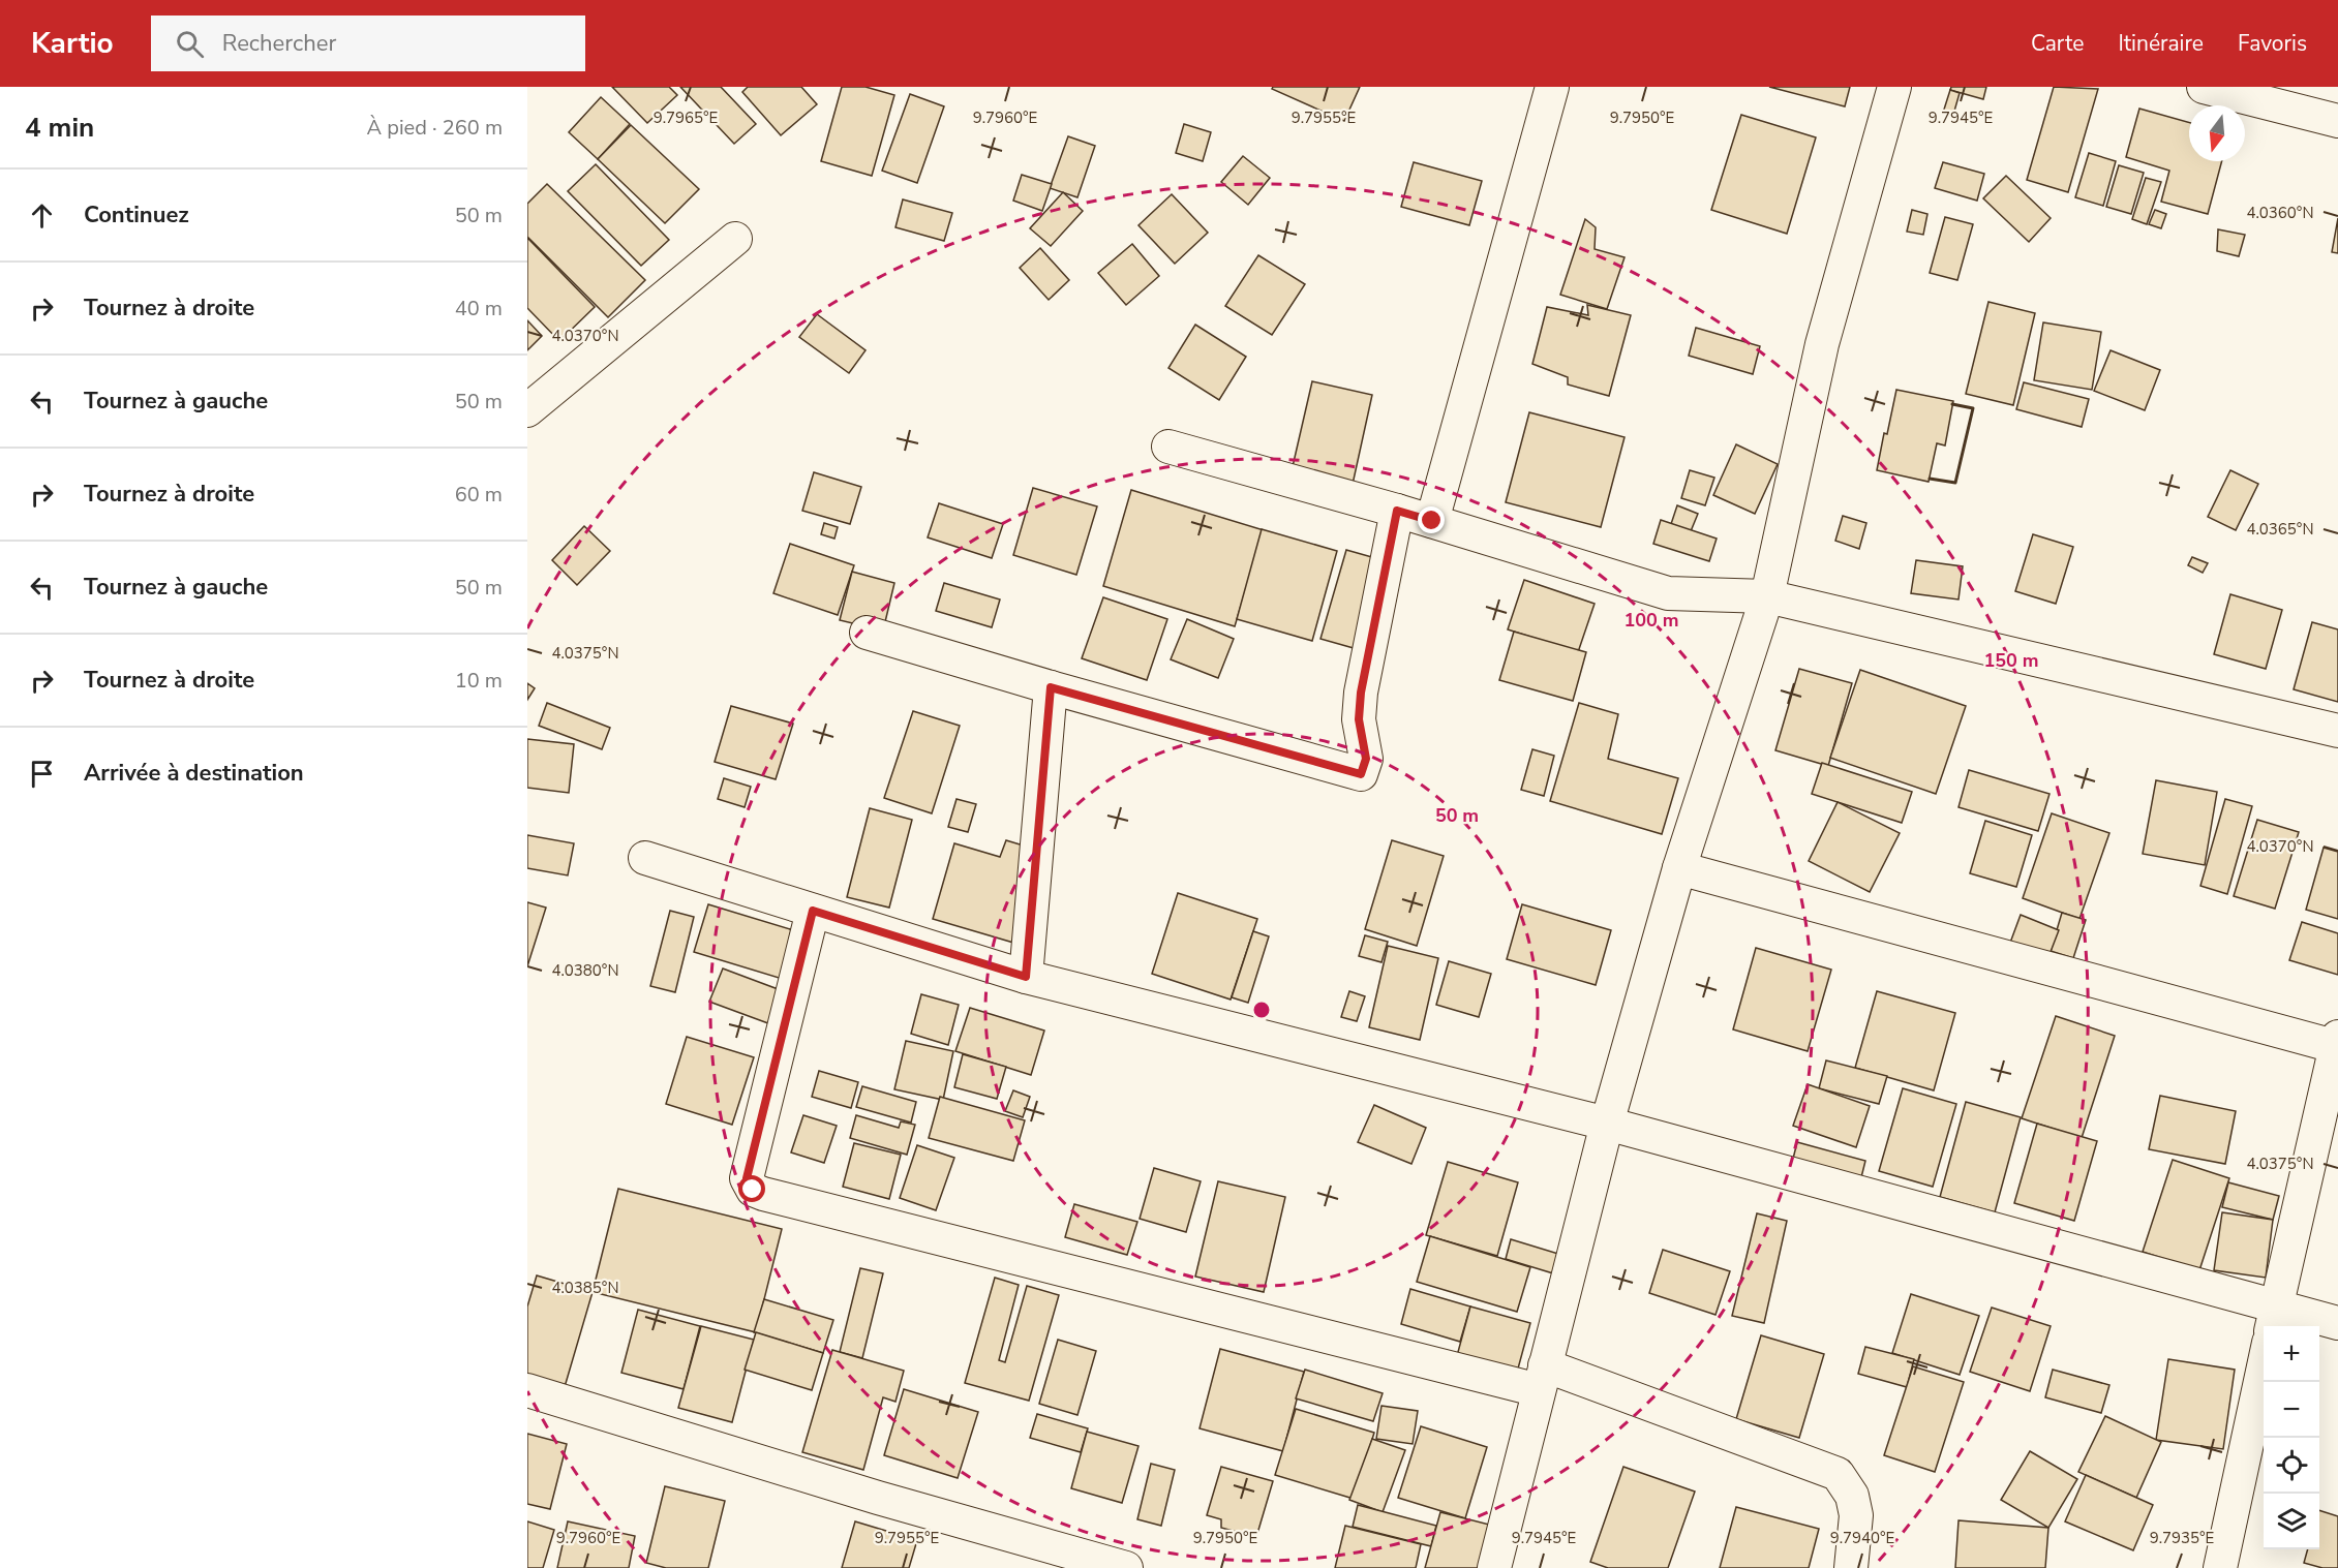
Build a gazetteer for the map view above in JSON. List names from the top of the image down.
{
  "north": "bottom",
  "page": {
    "header": "Kartio",
    "search": "Rechercher",
    "nav": ["Carte", "Itinéraire", "Favoris"],
    "heading": ["4 min", "À pied · 260 m"],
    "list": [
      ["Continuez", "50 m"],
      ["Tournez à droite", "40 m"],
      ["Tournez à gauche", "50 m"],
      ["Tournez à droite", "60 m"],
      ["Tournez à gauche", "50 m"],
      ["Tournez à droite", "10 m"],
      "Arrivée à destination"
    ],
    "map_buttons": ["+", "−"]
  },
  "coordinates": [
    "9.7965°E",
    "9.7960°E",
    "9.7955°E",
    "9.7950°E",
    "9.7945°E",
    "4.0360°N",
    "4.0370°N",
    "4.0365°N",
    "4.0375°N",
    "4.0380°N",
    "4.0385°N",
    "9.7940°E",
    "9.7935°E"
  ],
  "rings": ["100 m", "150 m", "50 m"]
}
